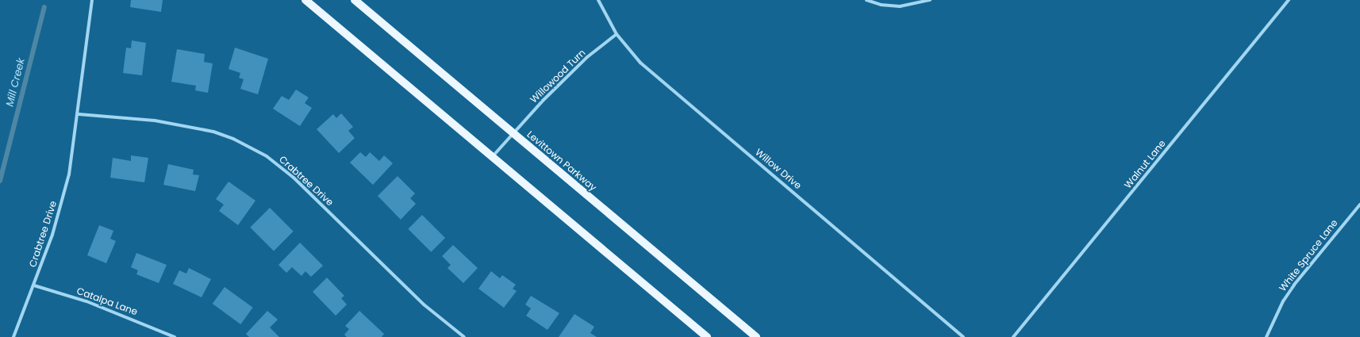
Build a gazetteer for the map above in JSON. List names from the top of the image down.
{
  "streets": {
    "main road": ["Levittown Parkway"],
    "street": [
      "Willowood Turn",
      "Walnut Lane",
      "Willow Drive",
      "Crabtree Drive",
      "White Spruce Lane",
      "Catalpa Lane"
    ]
  },
  "crossings": [
    ["Willowood Turn", "Levittown Parkway"],
    ["Willowood Turn", "Willow Drive"],
    ["Crabtree Drive", "Catalpa Lane"]
  ],
  "water": ["Mill Creek"]
}
